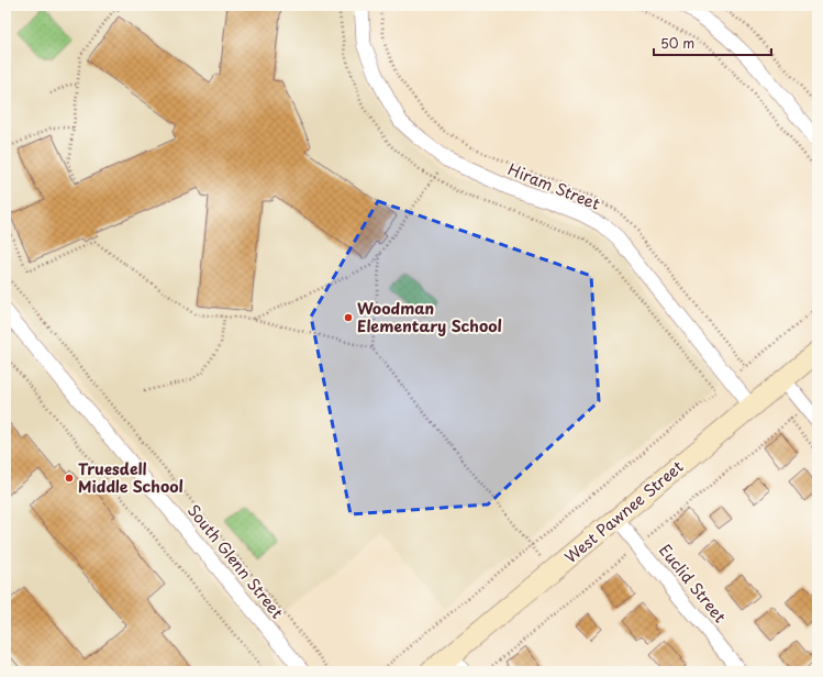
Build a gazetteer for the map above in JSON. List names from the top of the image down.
{
  "streets": {
    "main road": ["West Pawnee Street"],
    "street": ["Hiram Street", "South Glenn Street", "Euclid Street"]
  },
  "crossings": [
    ["Hiram Street", "West Pawnee Street"],
    ["West Pawnee Street", "Euclid Street"]
  ],
  "places": ["Woodman Elementary School", "Truesdell Middle School"],
  "scale_bar": "50 m"
}
